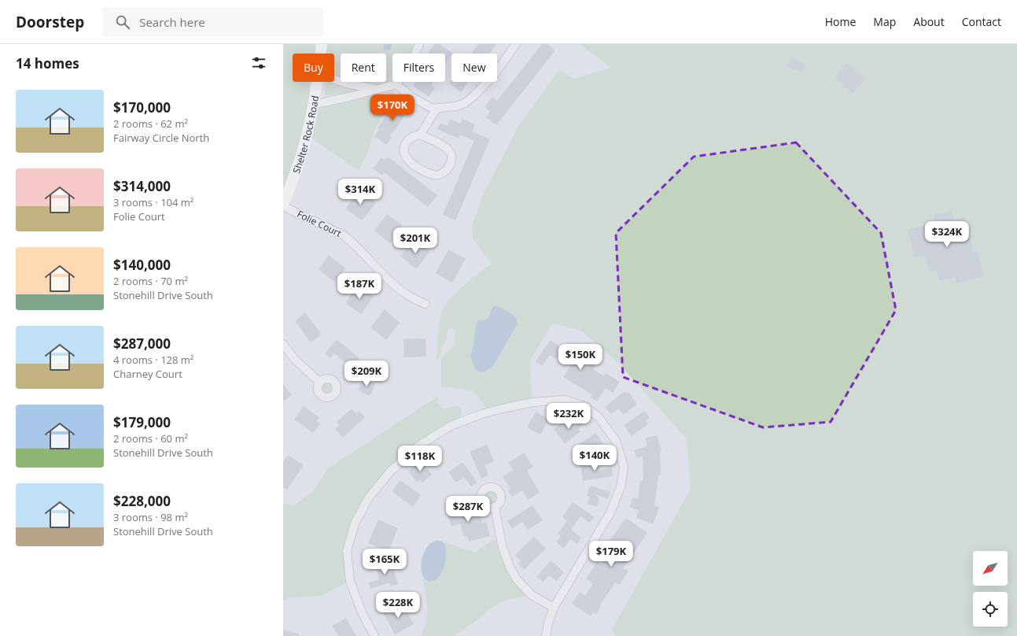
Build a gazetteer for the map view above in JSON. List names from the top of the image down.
{
  "streets": {
    "main road": ["Shelter Rock Road"],
    "street": ["Folie Court"]
  },
  "crossings": [
    ["Shelter Rock Road", "Folie Court"]
  ],
  "north": "bottom left",
  "page": {
    "header": "Doorstep",
    "search": "Search here",
    "nav": [
      "Home",
      "Map",
      "About",
      "Contact"
    ],
    "heading": "14 homes",
    "chip": [
      "Buy",
      "Rent",
      "Filters",
      "New"
    ],
    "list": [
      {
        "name": "$170,000",
        "note": "2 rooms · 62 m² · Fairway Circle North"
      },
      {
        "name": "$314,000",
        "note": "3 rooms · 104 m² · Folie Court"
      },
      {
        "name": "$140,000",
        "note": "2 rooms · 70 m² · Stonehill Drive South"
      },
      {
        "name": "$287,000",
        "note": "4 rooms · 128 m² · Charney Court"
      },
      {
        "name": "$179,000",
        "note": "2 rooms · 60 m² · Stonehill Drive South"
      },
      {
        "name": "$228,000",
        "note": "3 rooms · 98 m² · Stonehill Drive South"
      }
    ],
    "price": [
      "$170K",
      "$314K",
      "$324K",
      "$201K",
      "$187K",
      "$150K",
      "$209K",
      "$232K",
      "$140K",
      "$118K",
      "$287K",
      "$179K",
      "$165K",
      "$228K"
    ]
  }
}
